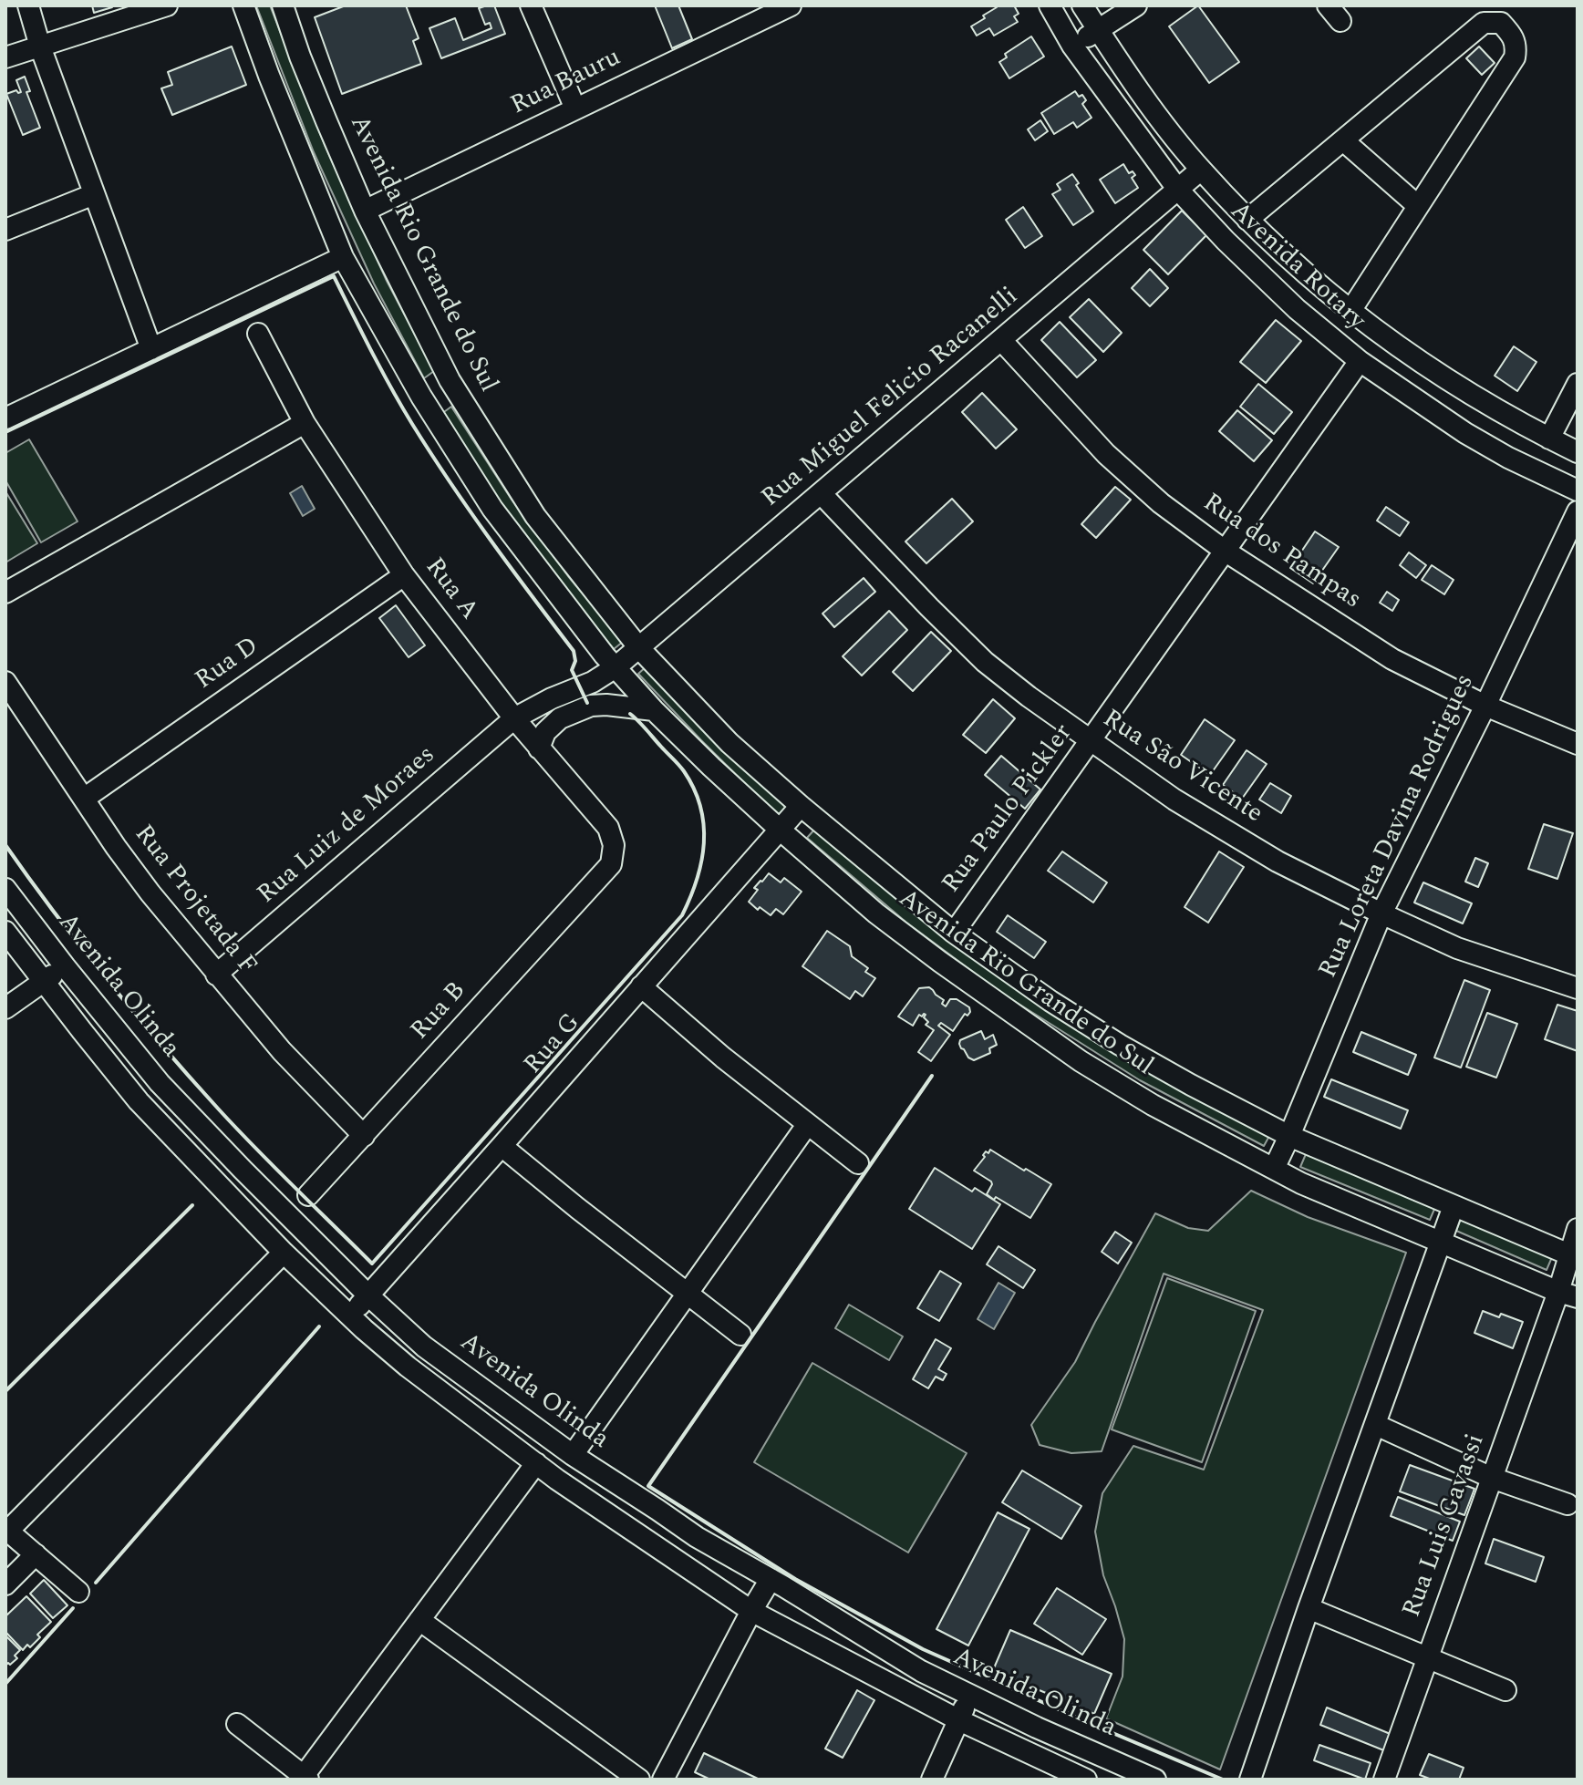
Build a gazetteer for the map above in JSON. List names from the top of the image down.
{
  "streets": {
    "street": [
      "Rua Bauru",
      "Avenida Rio Grande do Sul",
      "Avenida Rotary",
      "Rua Miguel Felicio Racanelli",
      "Rua dos Pampas",
      "Rua A",
      "Rua D",
      "Rua São Vicente",
      "Rua Paulo Pickler",
      "Rua Luiz de Moraes",
      "Rua Loreta Davina Rodrigues",
      "Rua Projetada F",
      "Avenida Olinda",
      "Rua B",
      "Rua G",
      "Rua Luis Gavassi"
    ]
  },
  "crossings": [
    ["Rua Bauru", "Avenida Rio Grande do Sul"],
    ["Avenida Rio Grande do Sul", "Rua Miguel Felicio Racanelli"],
    ["Avenida Rio Grande do Sul", "Rua Paulo Pickler"],
    ["Avenida Rio Grande do Sul", "Rua Loreta Davina Rodrigues"],
    ["Avenida Rio Grande do Sul", "Rua G"],
    ["Avenida Rio Grande do Sul", "Rua Luis Gavassi"],
    ["Avenida Rotary", "Rua Miguel Felicio Racanelli"],
    ["Avenida Rotary", "Rua Paulo Pickler"],
    ["Rua Miguel Felicio Racanelli", "Rua dos Pampas"],
    ["Rua Miguel Felicio Racanelli", "Rua São Vicente"],
    ["Rua Miguel Felicio Racanelli", "Rua Luiz de Moraes"],
    ["Rua dos Pampas", "Rua Paulo Pickler"],
    ["Rua dos Pampas", "Rua Loreta Davina Rodrigues"],
    ["Rua A", "Rua D"],
    ["Rua A", "Rua Luiz de Moraes"],
    ["Rua A", "Rua B"],
    ["Rua D", "Rua Projetada F"],
    ["Rua São Vicente", "Rua Paulo Pickler"],
    ["Rua São Vicente", "Rua Loreta Davina Rodrigues"],
    ["Rua Luiz de Moraes", "Rua Projetada F"],
    ["Rua Projetada F", "Rua B"],
    ["Avenida Olinda", "Rua G"]
  ]
}
